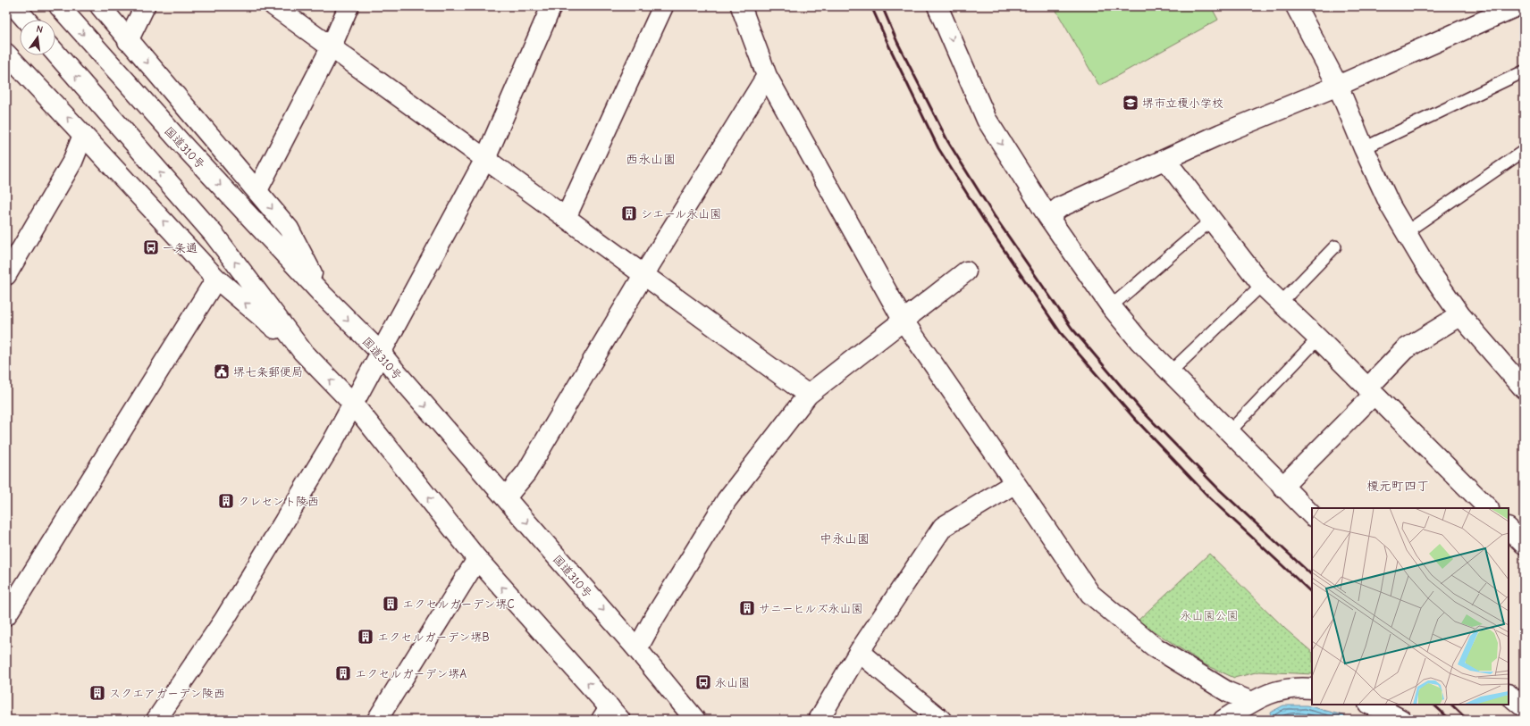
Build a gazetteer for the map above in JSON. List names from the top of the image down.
{
  "streets": {
    "main road": ["国道310号"]
  },
  "districts": ["西永山園", "榎元町四丁", "中永山園"],
  "parks": ["永山園公園"],
  "places": {
    "school or university": ["堺市立榎小学校"],
    "building": [
      "シエール永山園",
      "クレセント陵西",
      "エクセルガーデン堺C",
      "サニーヒルズ永山園",
      "エクセルガーデン堺B",
      "エクセルガーデン堺A",
      "スクエアガーデン陵西"
    ],
    "bus stop": ["一条通", "永山園"],
    "public building": ["堺七条郵便局"]
  },
  "north": "top"
}
